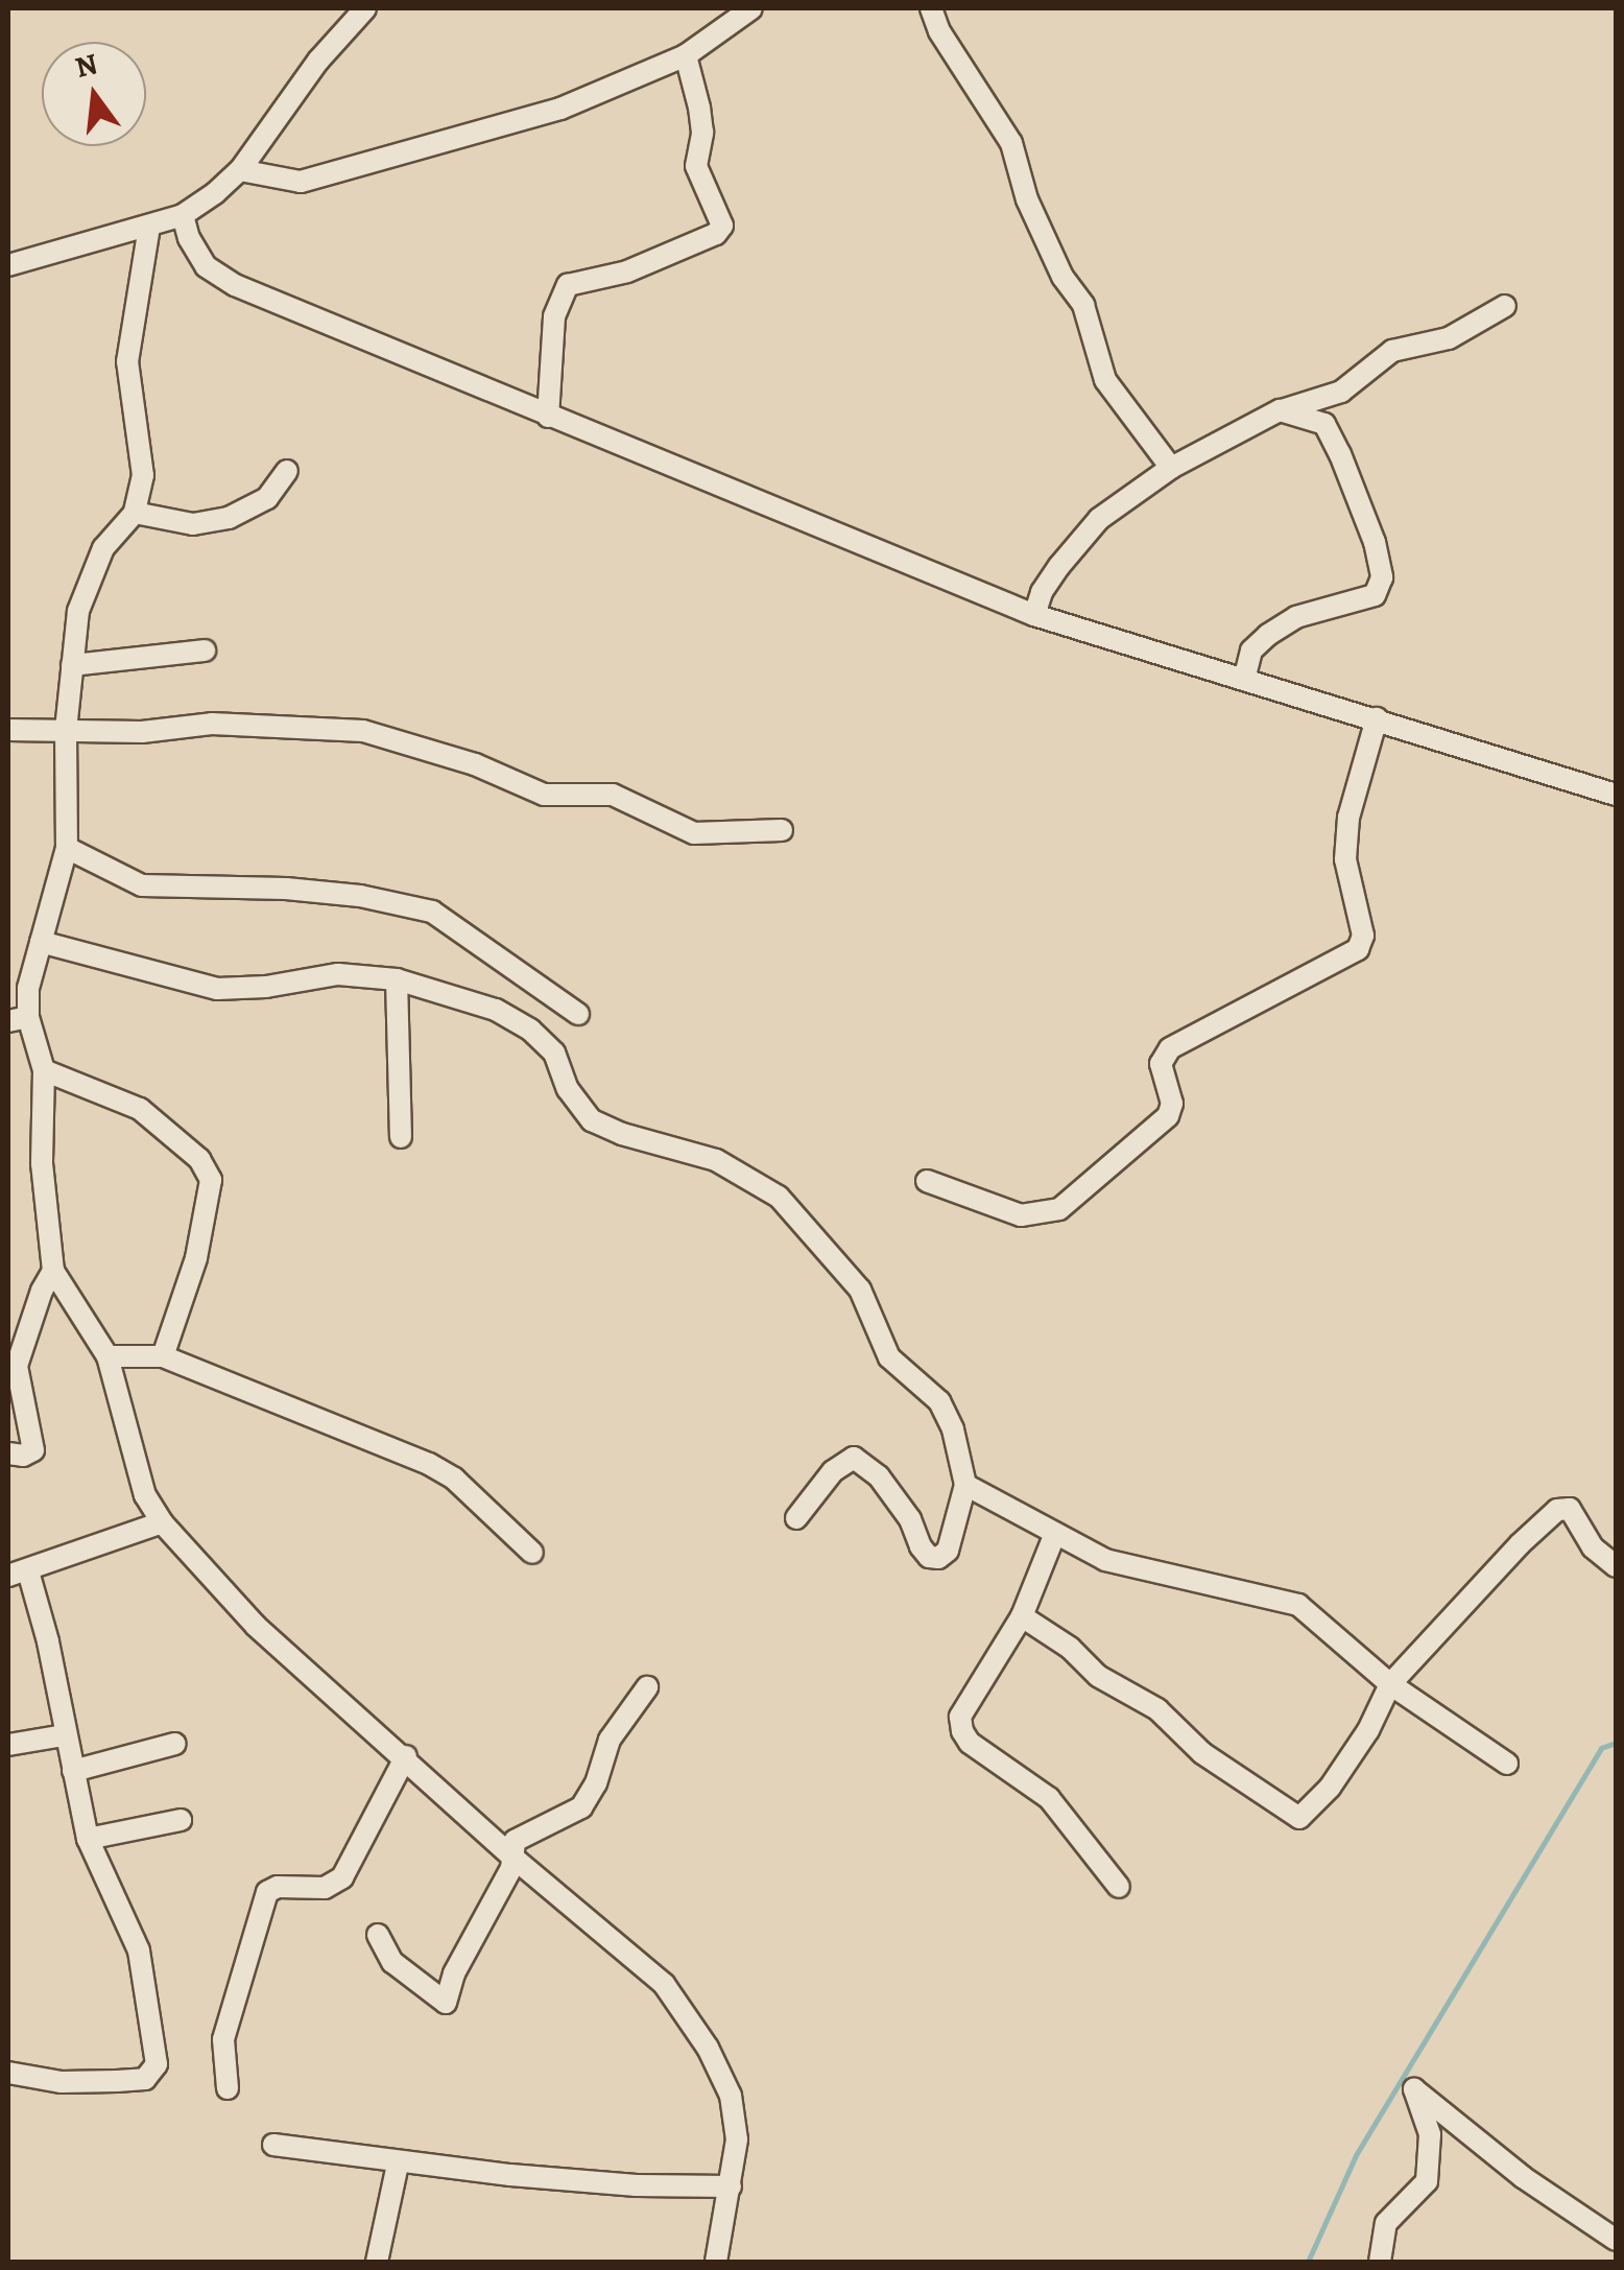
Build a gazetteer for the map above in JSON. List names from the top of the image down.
{
  "north": "top"
}
